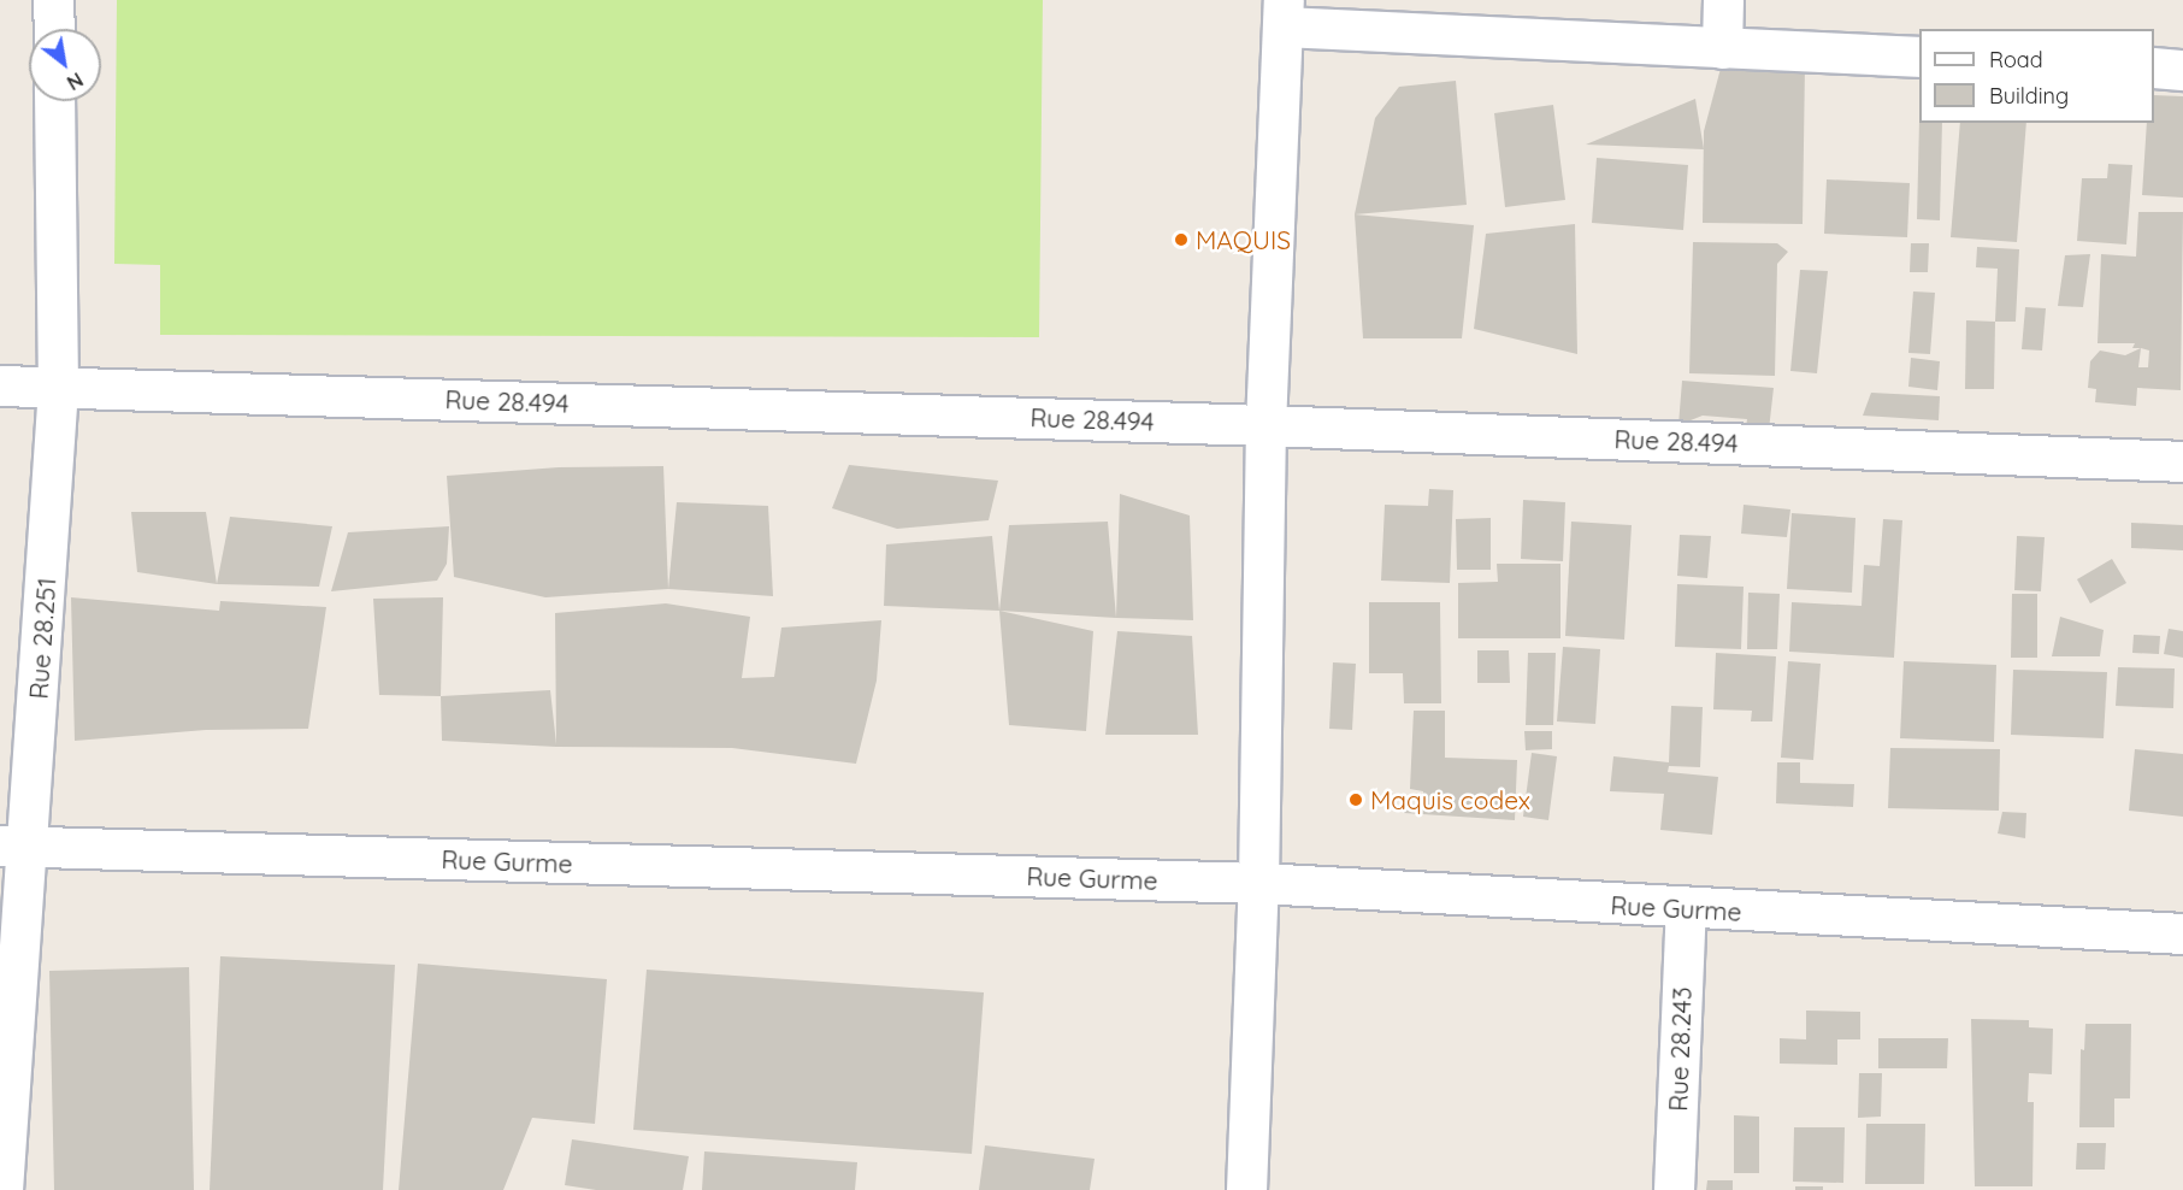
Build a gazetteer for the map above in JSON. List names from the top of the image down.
{
  "streets": {
    "street": [
      "Rue 28.494",
      "Rue 28.251",
      "Rue Gurme",
      "Rue 28.243"
    ]
  },
  "crossings": [
    ["Rue 28.494", "Rue 28.251"],
    ["Rue 28.251", "Rue Gurme"],
    ["Rue Gurme", "Rue 28.243"]
  ],
  "places": ["MAQUIS", "Maquis codex"],
  "legend": ["Road", "Building"],
  "north": "bottom right"
}
